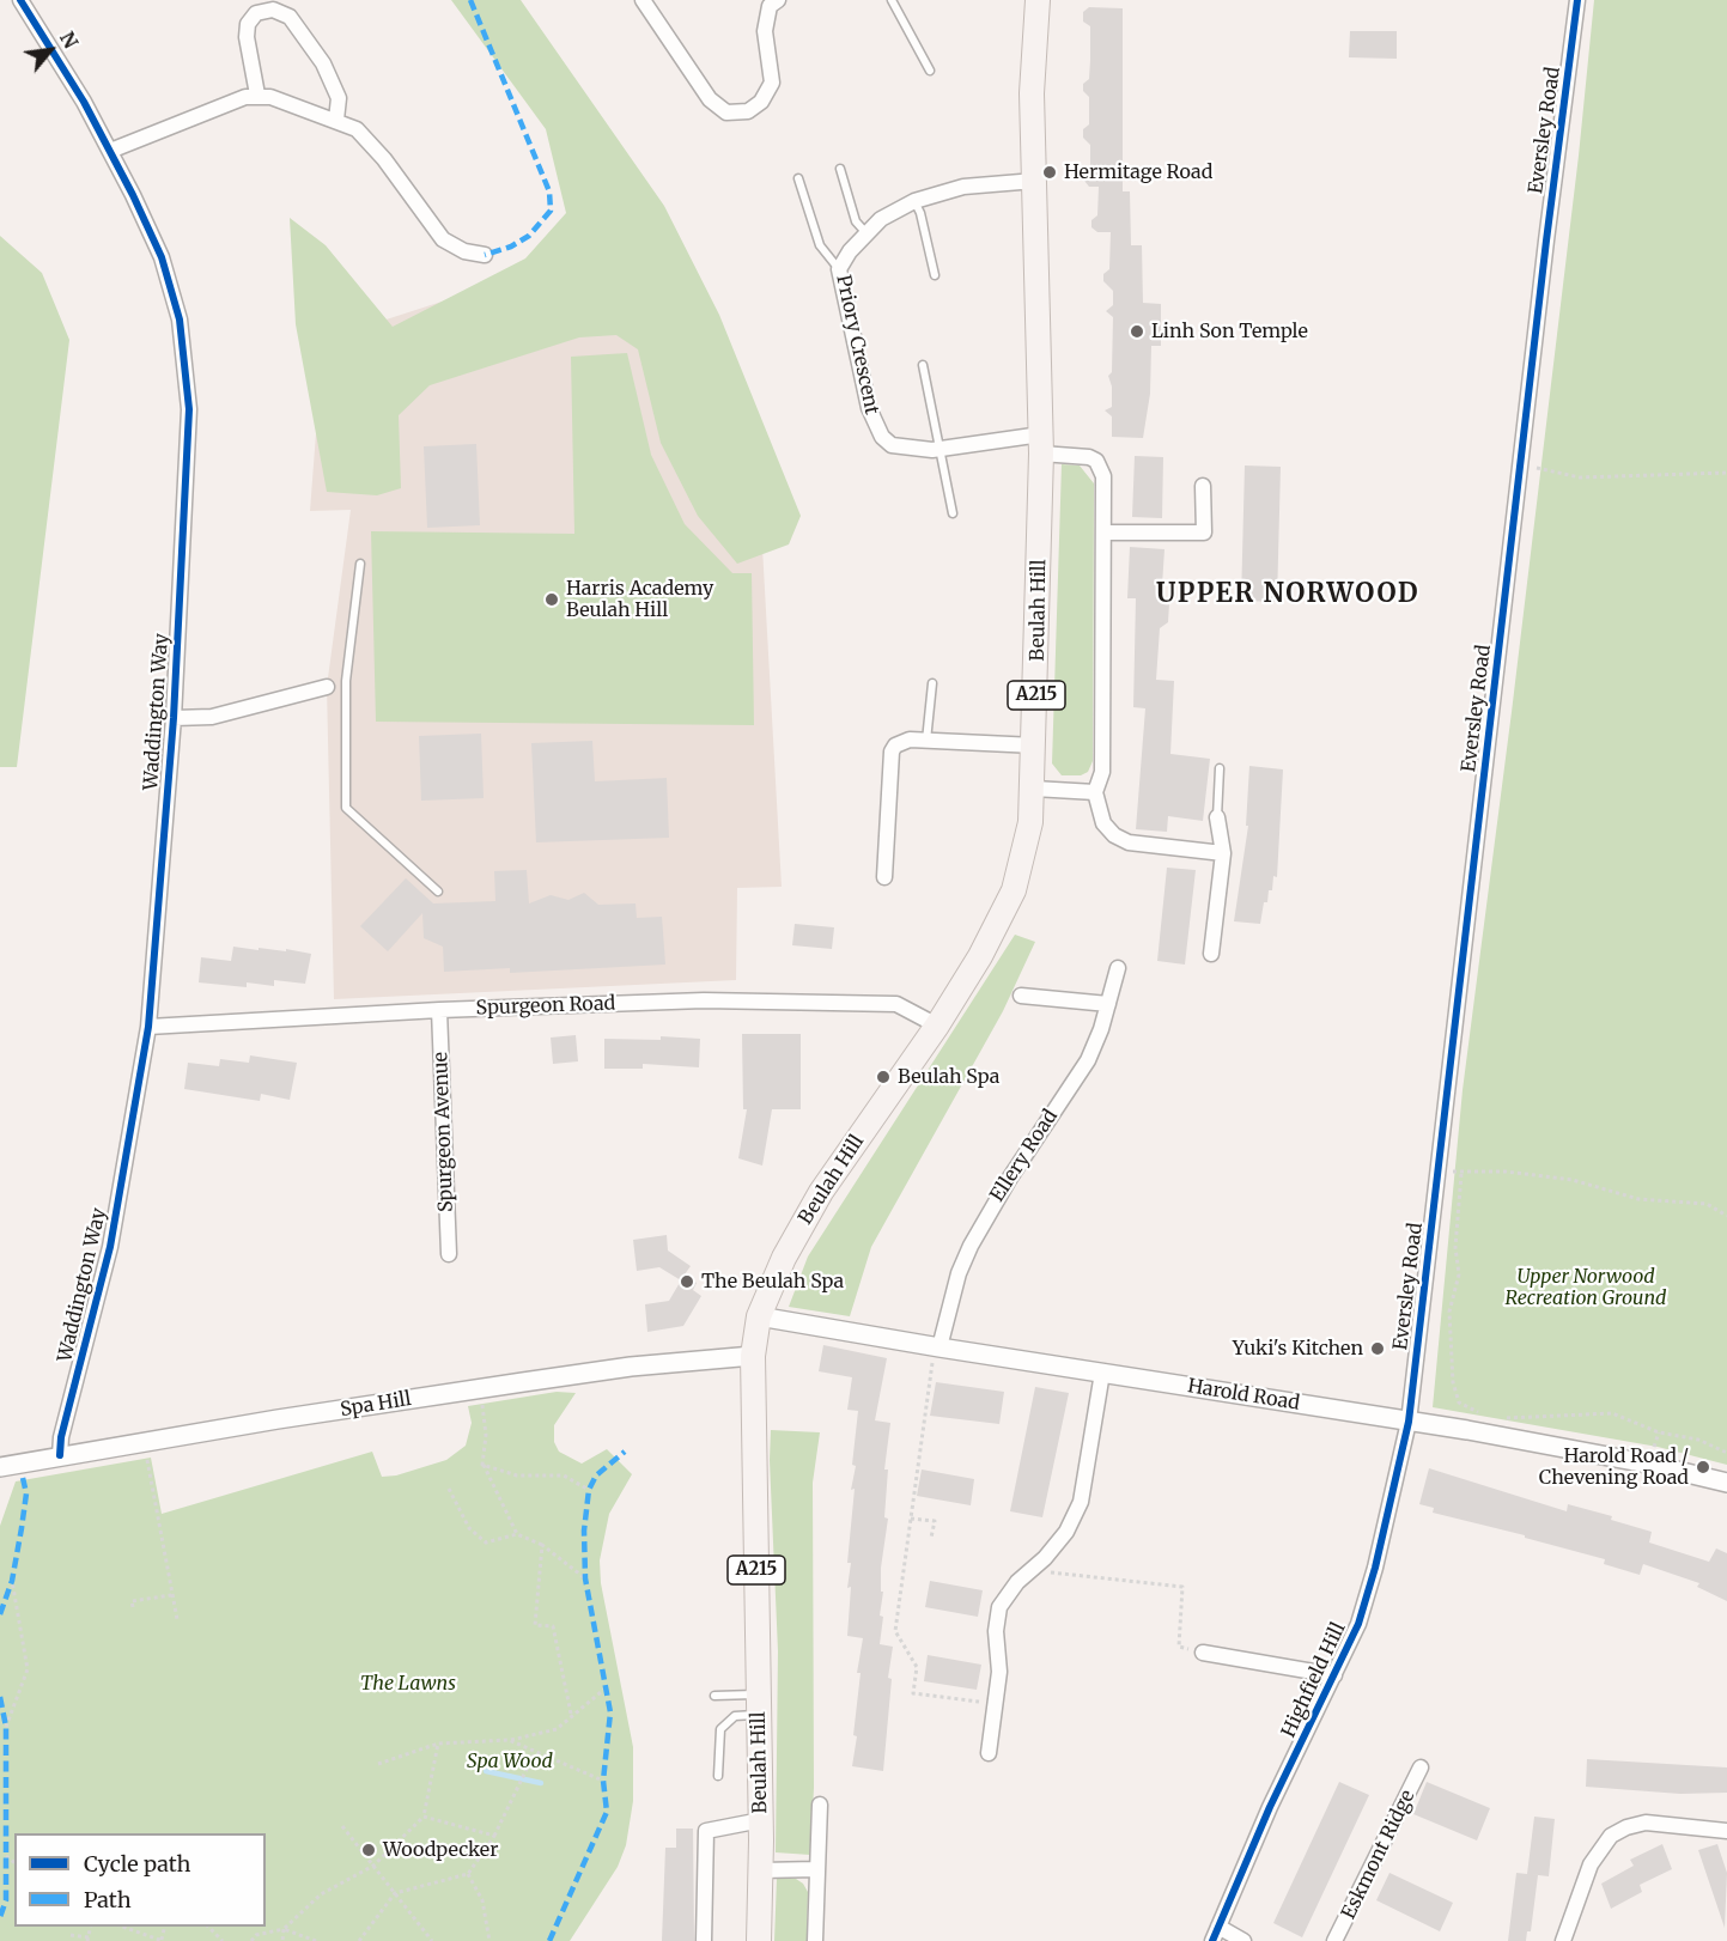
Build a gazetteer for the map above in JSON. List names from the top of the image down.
{
  "streets": {
    "main road": ["Beulah Hill", "A215"],
    "street": [
      "Eversley Road",
      "Priory Crescent",
      "Waddington Way",
      "Spurgeon Road",
      "Spurgeon Avenue",
      "Ellery Road",
      "Harold Road",
      "Spa Hill",
      "Highfield Hill",
      "Eskmont Ridge"
    ]
  },
  "crossings": [
    ["Eversley Road", "Harold Road"],
    ["Eversley Road", "Highfield Hill"],
    ["Priory Crescent", "Beulah Hill"],
    ["Beulah Hill", "Spurgeon Road"],
    ["Beulah Hill", "Harold Road"],
    ["Beulah Hill", "Spa Hill"],
    ["Waddington Way", "Spurgeon Road"],
    ["Waddington Way", "Spa Hill"],
    ["Spurgeon Road", "Spurgeon Avenue"],
    ["Ellery Road", "Harold Road"],
    ["Harold Road", "Highfield Hill"]
  ],
  "districts": ["UPPER NORWOOD"],
  "parks": ["Upper Norwood Recreation Ground", "The Lawns", "Spa Wood"],
  "places": [
    "Hermitage Road",
    "Linh Son Temple",
    "Harris Academy Beulah Hill",
    "Beulah Spa",
    "The Beulah Spa",
    "Yuki's Kitchen",
    "Harold Road / Chevening Road",
    "Woodpecker"
  ],
  "legend": ["Cycle path", "Path"],
  "north": "top right"
}
